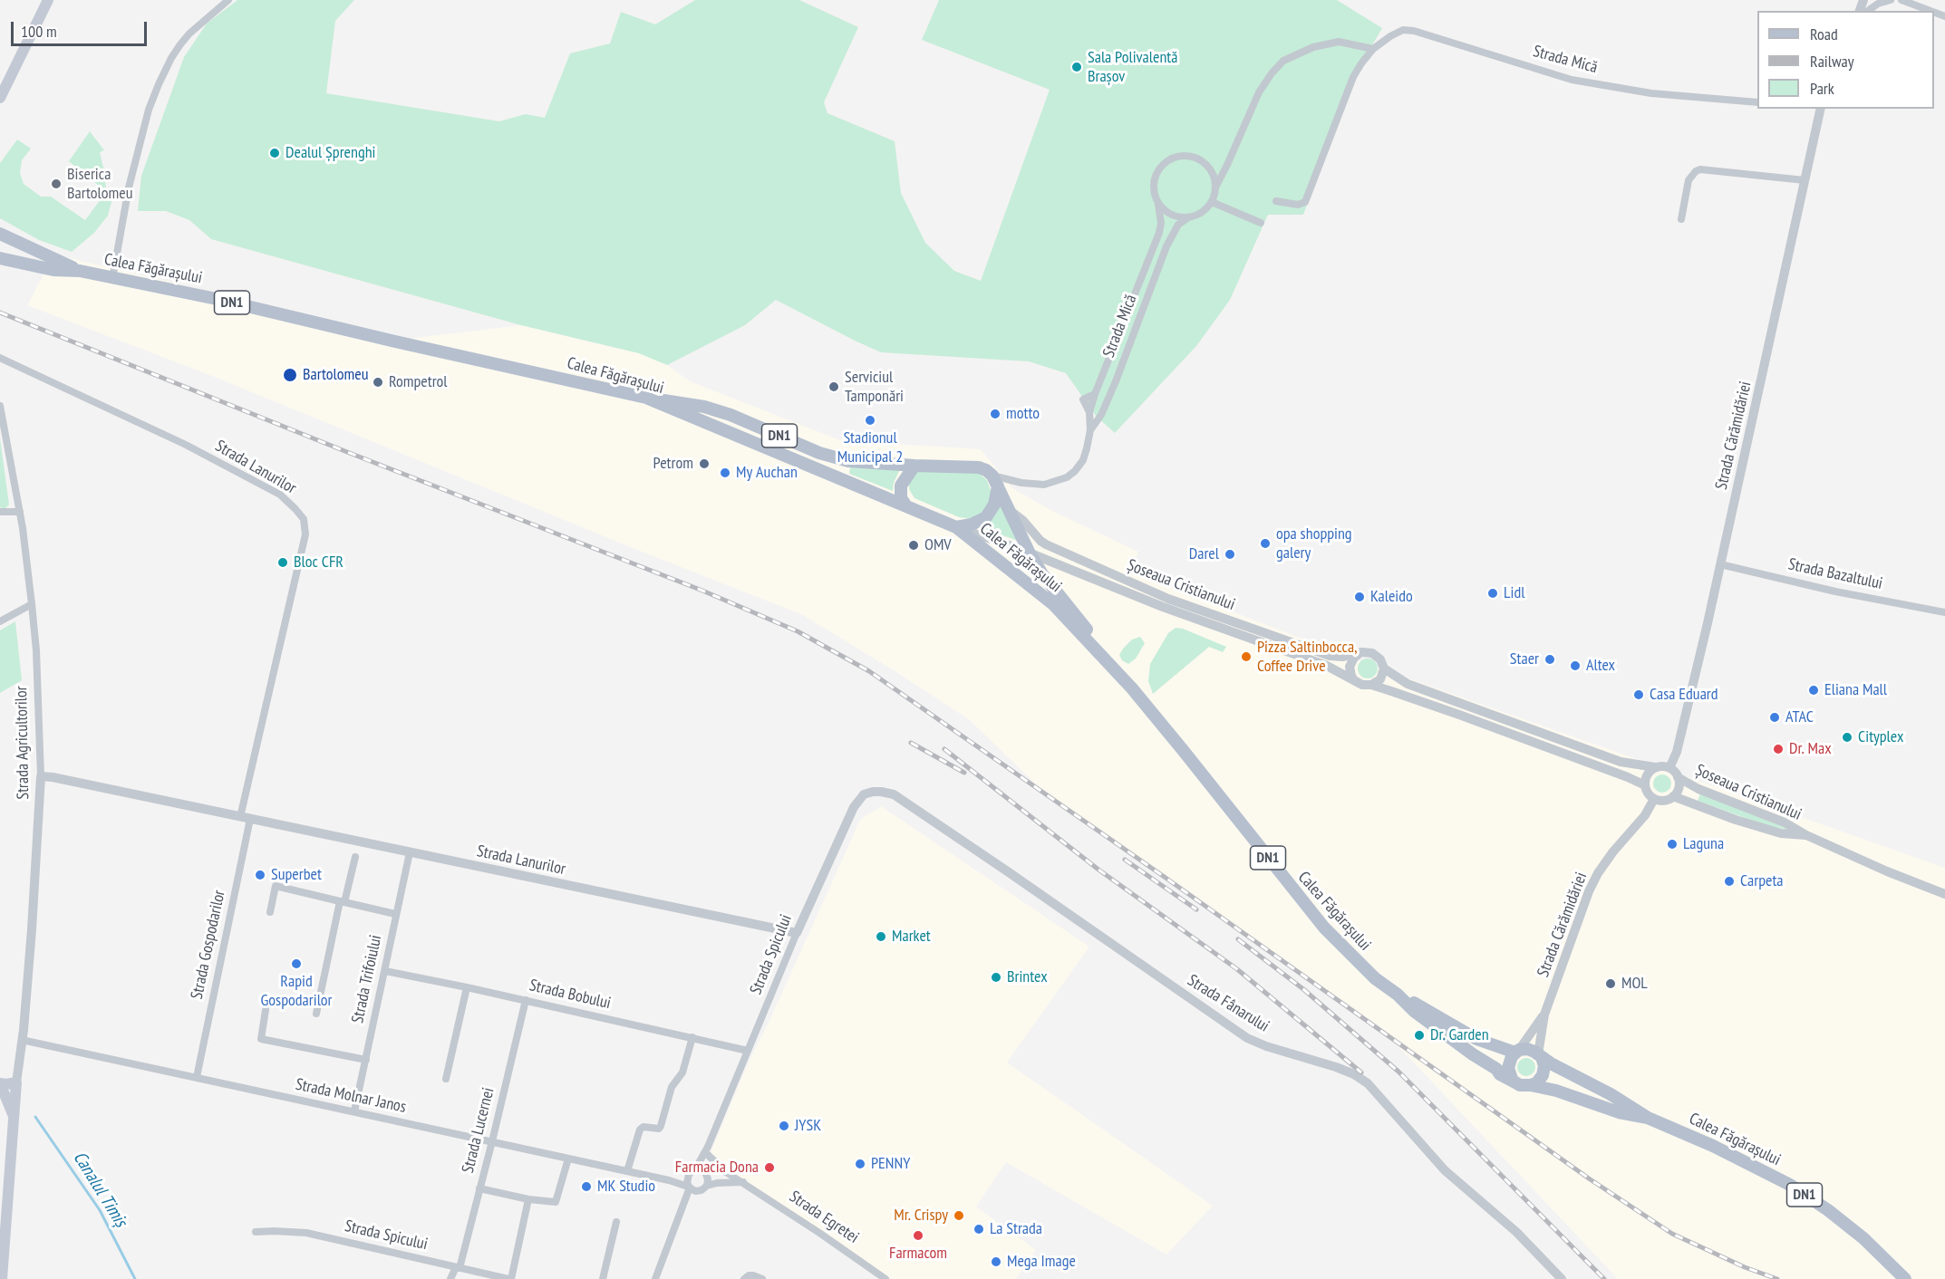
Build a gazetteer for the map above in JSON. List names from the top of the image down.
{
  "streets": {
    "main road": ["Calea Făgărașului", "DN1"],
    "street": [
      "Strada Mică",
      "Strada Cărămidăriei",
      "Strada Lanurilor",
      "Strada Bazaltului",
      "Șoseaua Cristianului",
      "Strada Agricultorilor",
      "Strada Gospodarilor",
      "Strada Spicului",
      "Strada Trifoiului",
      "Strada Bobului",
      "Strada Fânarului",
      "Strada Molnar Janos",
      "Strada Lucernei",
      "Strada Egretei"
    ]
  },
  "crossings": [
    ["Calea Făgărașului", "DN1"],
    ["Calea Făgărașului", "Strada Cărămidăriei"],
    ["Calea Făgărașului", "Șoseaua Cristianului"],
    ["DN1", "Șoseaua Cristianului"],
    ["Strada Cărămidăriei", "Strada Bazaltului"],
    ["Strada Cărămidăriei", "Șoseaua Cristianului"],
    ["Strada Lanurilor", "Strada Agricultorilor"],
    ["Strada Lanurilor", "Strada Gospodarilor"],
    ["Strada Lanurilor", "Strada Spicului"],
    ["Strada Lanurilor", "Strada Trifoiului"],
    ["Strada Agricultorilor", "Strada Molnar Janos"],
    ["Strada Gospodarilor", "Strada Molnar Janos"],
    ["Strada Spicului", "Strada Bobului"],
    ["Strada Spicului", "Strada Fânarului"],
    ["Strada Spicului", "Strada Molnar Janos"],
    ["Strada Spicului", "Strada Lucernei"],
    ["Strada Trifoiului", "Strada Bobului"],
    ["Strada Trifoiului", "Strada Molnar Janos"],
    ["Strada Bobului", "Strada Lucernei"],
    ["Strada Molnar Janos", "Strada Lucernei"]
  ],
  "water": ["Canalul Timiș"],
  "places": [
    "Sala Polivalentă Brașov",
    "Dealul Șprenghi",
    "Biserica Bartolomeu",
    "Bartolomeu",
    "Rompetrol",
    "Serviciul Tamponări",
    "motto",
    "Stadionul Municipal 2",
    "Petrom",
    "My Auchan",
    "opa shopping galery",
    "OMV",
    "Darel",
    "Bloc CFR",
    "Lidl",
    "Kaleido",
    "Pizza Saltinbocca, Coffee Drive",
    "Staer",
    "Altex",
    "Eliana Mall",
    "Casa Eduard",
    "ATAC",
    "Cityplex",
    "Dr. Max",
    "Laguna",
    "Superbet",
    "Carpeta",
    "Market",
    "Rapid Gospodarilor",
    "Brintex",
    "MOL",
    "Dr. Garden",
    "JYSK",
    "PENNY",
    "Farmacia Dona",
    "MK Studio",
    "Mr. Crispy",
    "La Strada",
    "Farmacom",
    "Mega Image"
  ],
  "legend": ["Road", "Railway", "Park"],
  "scale_bar": "100 m"
}
